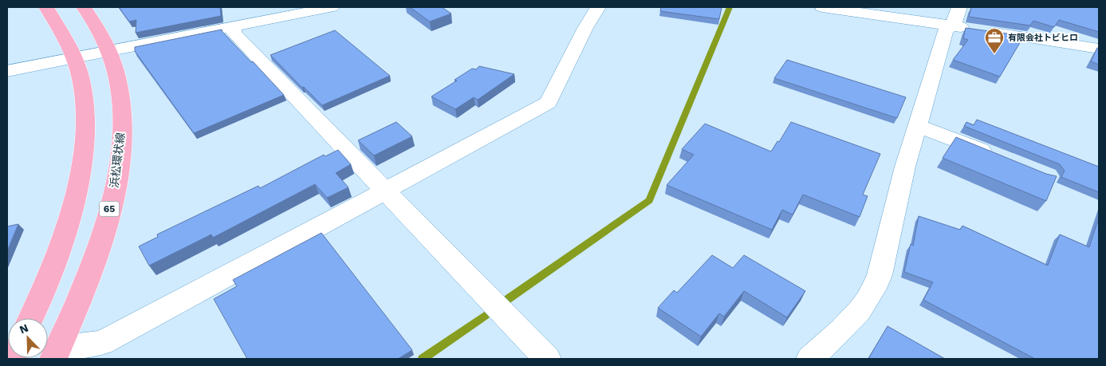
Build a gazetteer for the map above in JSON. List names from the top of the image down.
{
  "streets": {
    "main road": ["浜松環状線", "65"]
  },
  "places": {
    "office": ["有限会社トビヒロ"]
  },
  "north": "top left"
}
